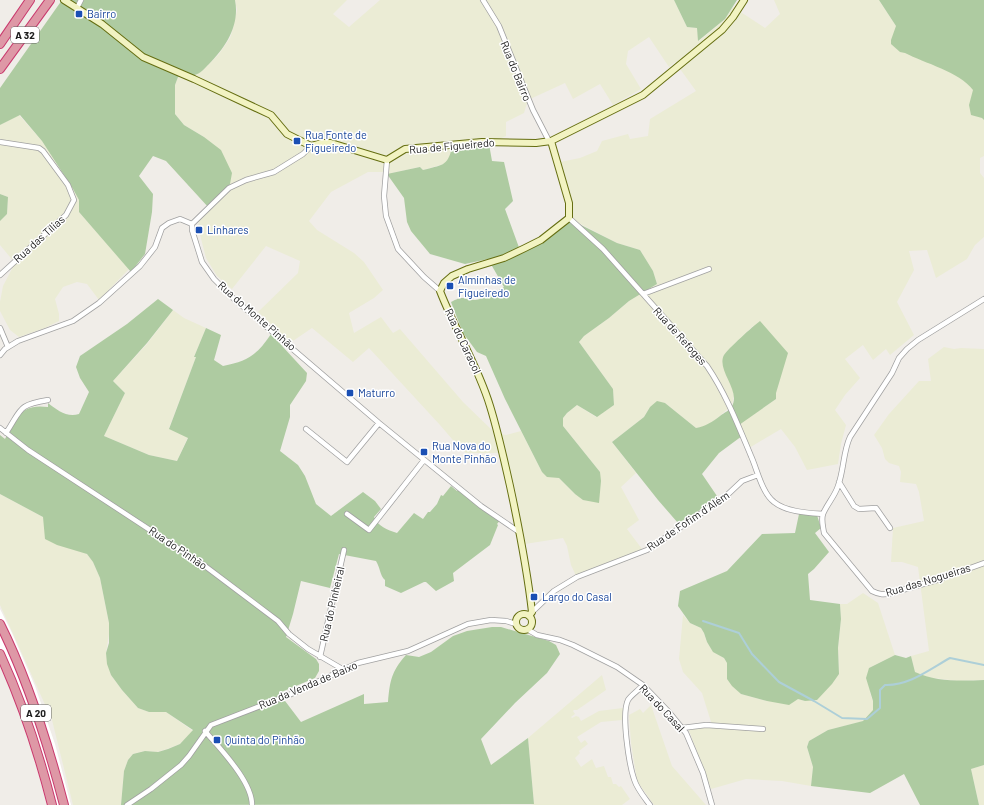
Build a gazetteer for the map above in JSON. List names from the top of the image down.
{
  "streets": {
    "highway": ["A 32", "A 20"],
    "street": [
      "Rua do Bairro",
      "Rua de Figueiredo",
      "Rua das Tílias",
      "Rua do Monte Pinhão",
      "Rua de Refoges",
      "Rua do Caracol",
      "Rua de Fofim d´Além",
      "Rua do Pinhão",
      "Rua das Nogueiras",
      "Rua do Pinheiral",
      "Rua da Venda de Baixo",
      "Rua do Casal"
    ]
  },
  "crossings": [
    ["Rua do Bairro", "Rua de Figueiredo"],
    ["Rua do Monte Pinhão", "Rua do Caracol"],
    ["Rua de Refoges", "Rua de Fofim d´Além"],
    ["Rua do Caracol", "Rua de Fofim d´Além"],
    ["Rua do Caracol", "Rua da Venda de Baixo"],
    ["Rua do Caracol", "Rua do Casal"],
    ["Rua de Fofim d´Além", "Rua da Venda de Baixo"],
    ["Rua de Fofim d´Além", "Rua do Casal"],
    ["Rua do Pinhão", "Rua do Pinheiral"],
    ["Rua do Pinhão", "Rua da Venda de Baixo"],
    ["Rua da Venda de Baixo", "Rua do Casal"]
  ],
  "places": {
    "transit": [
      "Bairro",
      "Rua Fonte de Figueiredo",
      "Linhares",
      "Alminhas de Figueiredo",
      "Maturro",
      "Rua Nova do Monte Pinhão",
      "Largo do Casal",
      "Quinta do Pinhão"
    ]
  }
}
